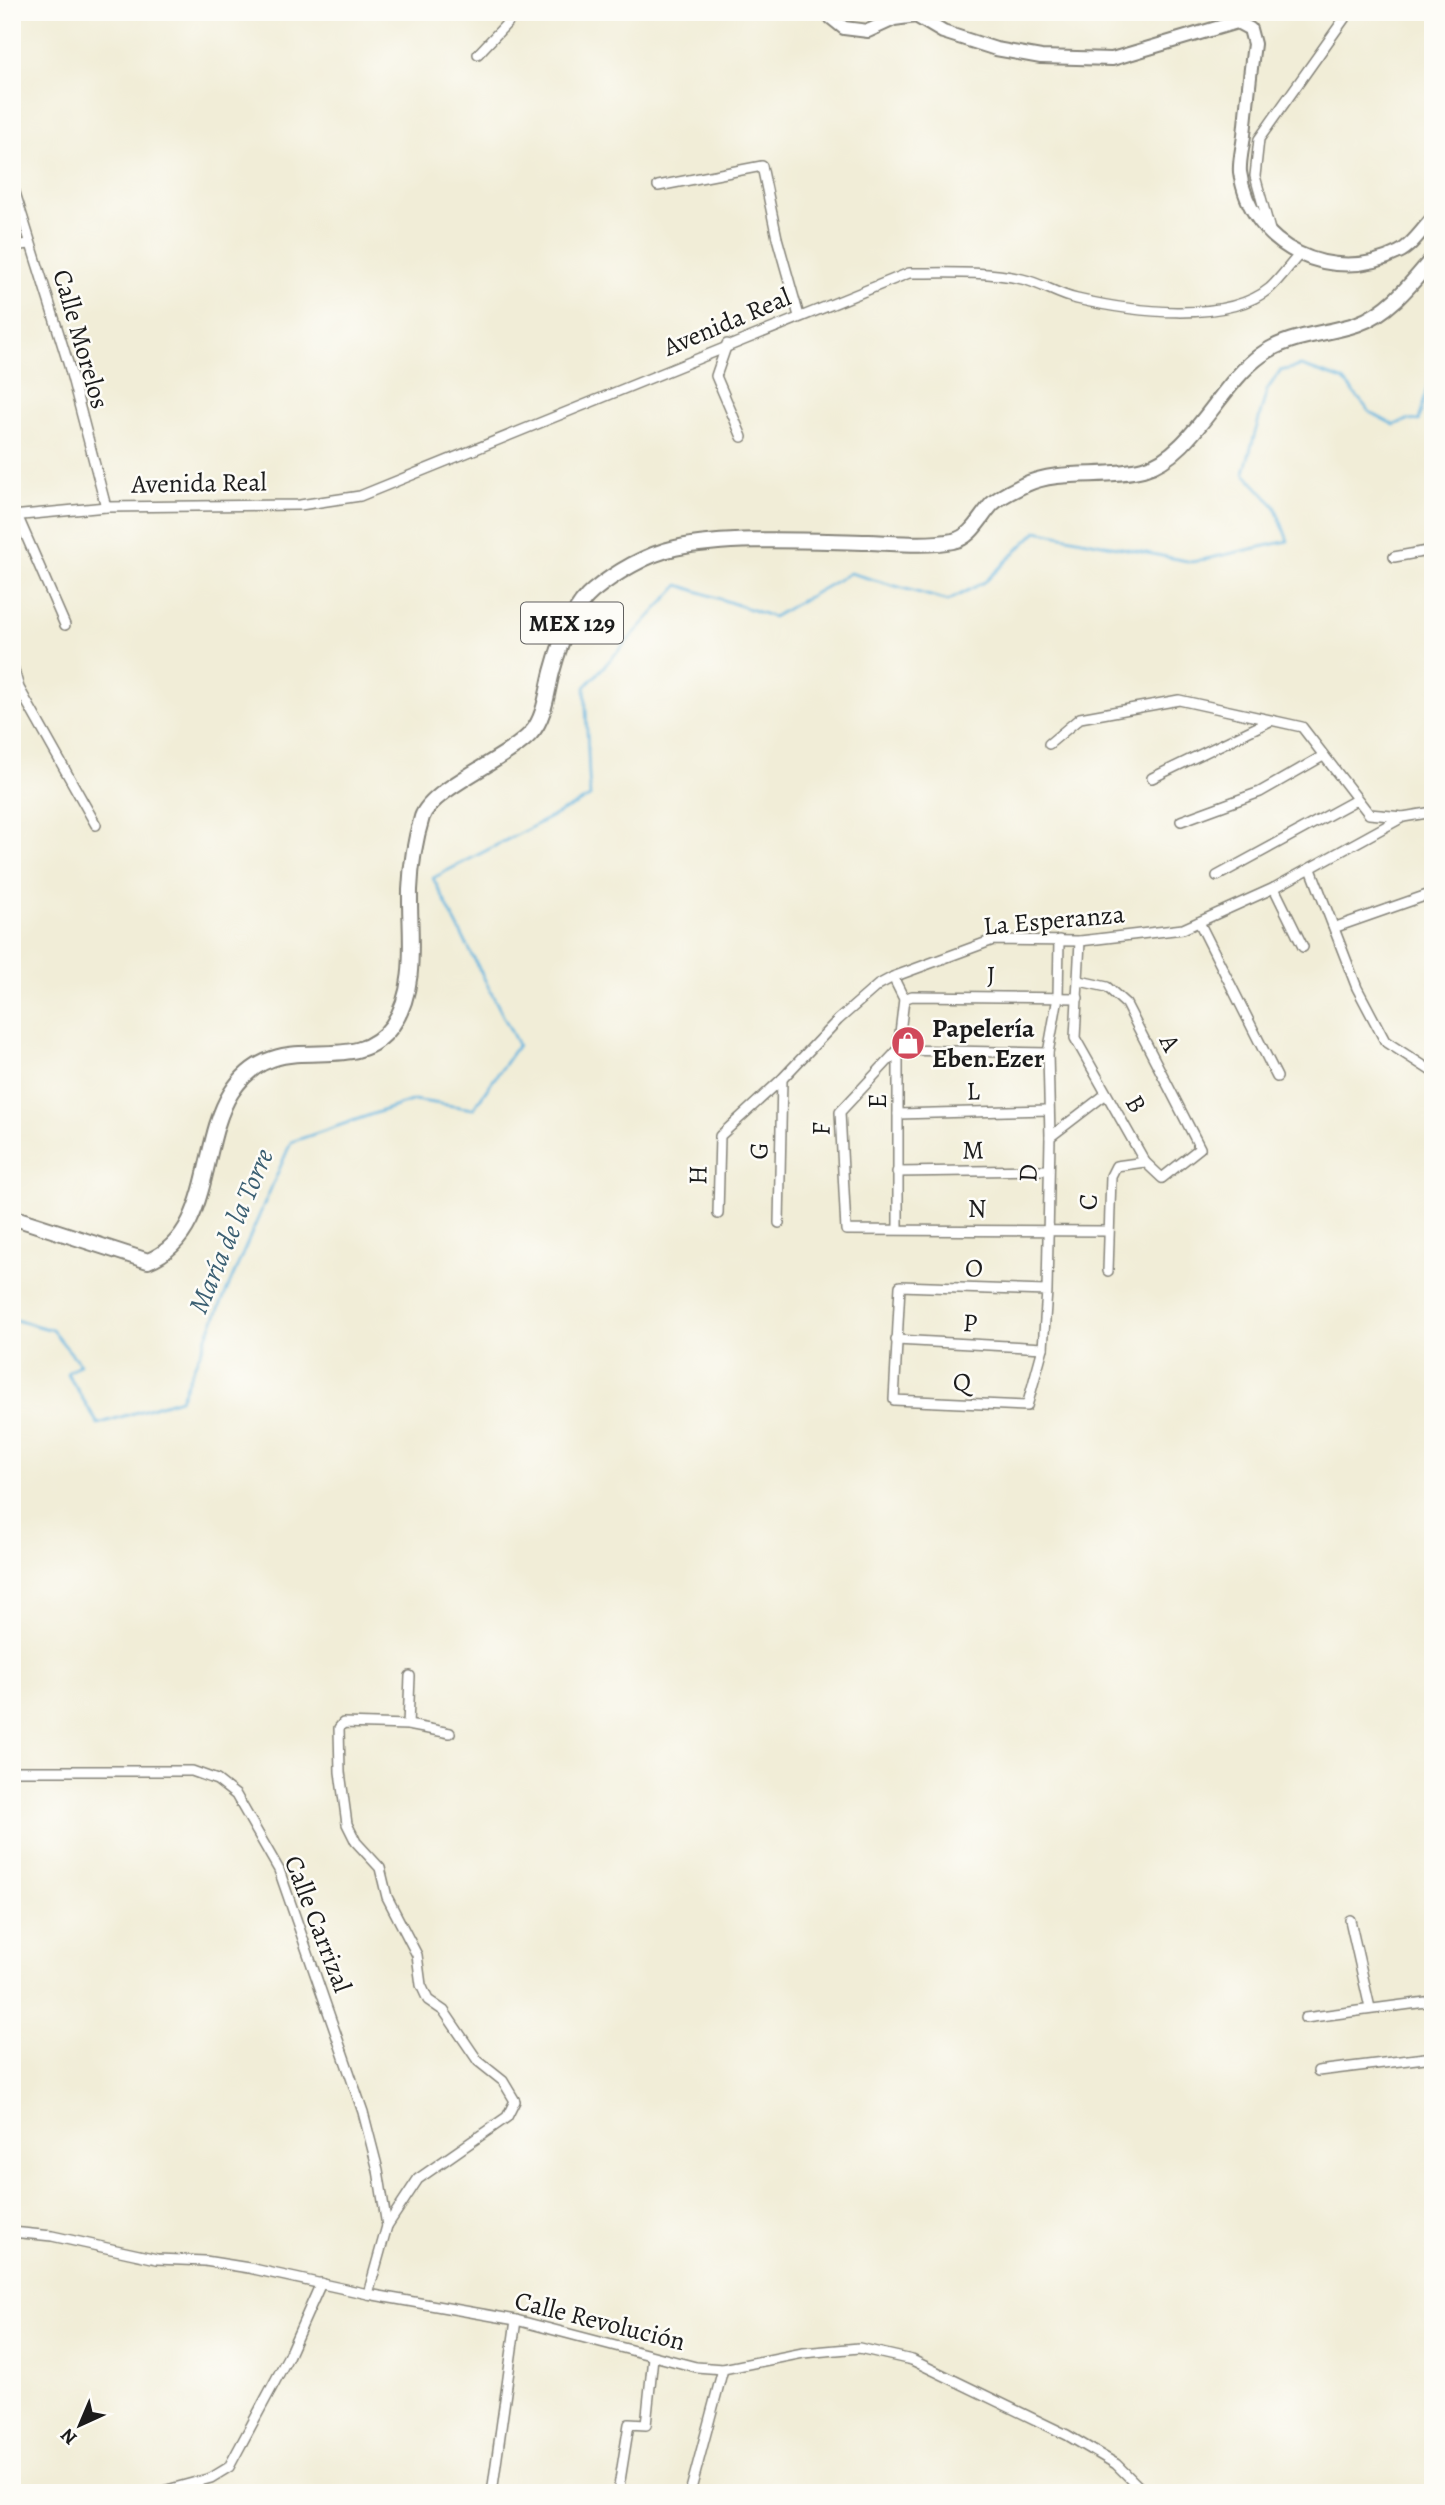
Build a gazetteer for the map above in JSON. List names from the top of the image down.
{
  "streets": {
    "main road": ["MEX 129"],
    "street": [
      "Avenida Real",
      "Calle Morelos",
      "La Esperanza",
      "J",
      "A",
      "L",
      "E",
      "B",
      "F",
      "M",
      "G",
      "D",
      "H",
      "C",
      "N",
      "O",
      "P",
      "Q",
      "Calle Carrizal",
      "Calle Revolución"
    ]
  },
  "crossings": [
    ["Avenida Real", "Calle Morelos"],
    ["La Esperanza", "G"],
    ["La Esperanza", "D"],
    ["La Esperanza", "H"],
    ["J", "E"],
    ["J", "B"],
    ["J", "D"],
    ["A", "B"],
    ["A", "C"],
    ["L", "E"],
    ["L", "D"],
    ["E", "F"],
    ["E", "M"],
    ["E", "N"],
    ["B", "C"],
    ["F", "N"],
    ["M", "D"],
    ["D", "N"],
    ["D", "O"],
    ["D", "P"],
    ["D", "Q"],
    ["C", "N"],
    ["O", "P"],
    ["O", "Q"],
    ["P", "Q"],
    ["Calle Carrizal", "Calle Revolución"]
  ],
  "water": ["María de la Torre"],
  "places": {
    "shop": ["Papelería Eben.Ezer"]
  },
  "north": "bottom left"
}
